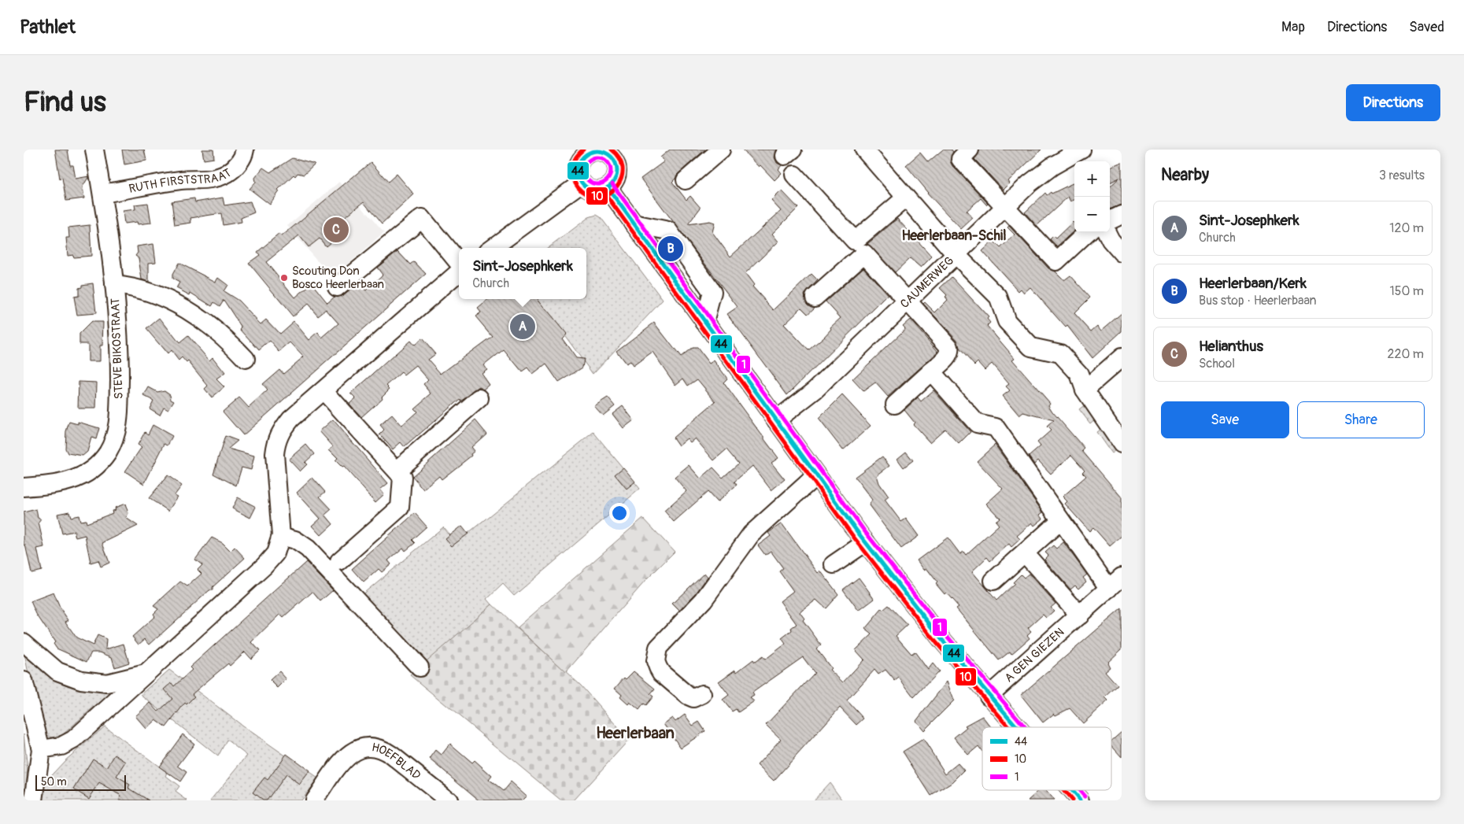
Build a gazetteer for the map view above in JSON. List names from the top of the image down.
{
  "streets": {
    "street": [
      "RUTH FIRSTSTRAAT",
      "CAUMERWEG",
      "STEVE BIKOSTRAAT",
      "A GEN GIEZEN",
      "HOEFBLAD"
    ]
  },
  "crossings": [
    ["RUTH FIRSTSTRAAT", "STEVE BIKOSTRAAT"]
  ],
  "districts": ["Heerlerbaan-Schil", "Heerlerbaan"],
  "places": ["Scouting Don Bosco Heerlerbaan"],
  "lines": ["transit line 10", "transit line 44", "transit line 1"],
  "legend": ["44", "10", "1"],
  "scale_bar": "50 m",
  "page": {
    "header": "Pathlet",
    "nav": ["Map", "Directions", "Saved"],
    "buttons": [
      "Directions",
      ["Save", "Share"]
    ],
    "title": "Find us",
    "heading": ["Nearby", "3 results"],
    "map_buttons": ["+", "−"],
    "list": [
      {
        "mark": "A",
        "name": "Sint-Josephkerk",
        "note": "Church",
        "value": "120 m"
      },
      {
        "mark": "B",
        "name": "Heerlerbaan/Kerk",
        "note": "Bus stop · Heerlerbaan",
        "value": "150 m"
      },
      {
        "mark": "C",
        "name": "Helianthus",
        "note": "School",
        "value": "220 m"
      }
    ],
    "pins": ["C", "B", "A"],
    "popup": ["Sint-Josephkerk", "Church"],
    "scale": "50 m"
  }
}
